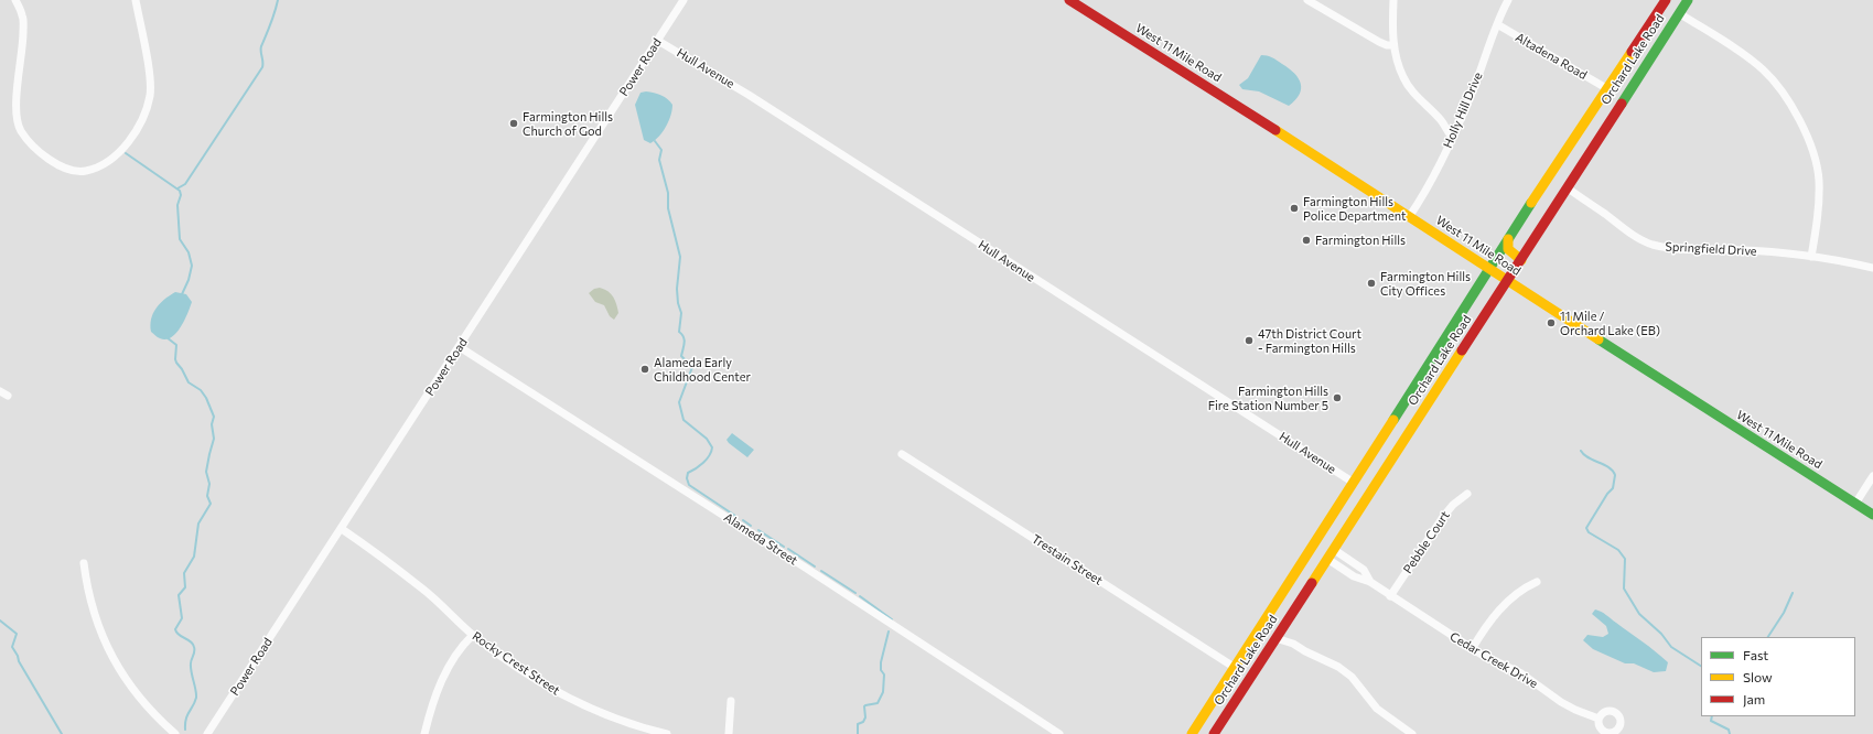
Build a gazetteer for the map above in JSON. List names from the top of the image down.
{
  "streets": {
    "main road": ["West 11 Mile Road", "Orchard Lake Road"],
    "street": [
      "Altadena Road",
      "Power Road",
      "Hull Avenue",
      "Holly Hill Drive",
      "Springfield Drive",
      "Alameda Street",
      "Pebble Court",
      "Trestain Street",
      "Cedar Creek Drive",
      "Rocky Crest Street"
    ]
  },
  "crossings": [
    ["West 11 Mile Road", "Orchard Lake Road"],
    ["West 11 Mile Road", "Holly Hill Drive"],
    ["Altadena Road", "Orchard Lake Road"],
    ["Altadena Road", "Holly Hill Drive"],
    ["Orchard Lake Road", "Hull Avenue"],
    ["Orchard Lake Road", "Springfield Drive"],
    ["Orchard Lake Road", "Trestain Street"],
    ["Orchard Lake Road", "Cedar Creek Drive"],
    ["Power Road", "Hull Avenue"],
    ["Power Road", "Alameda Street"],
    ["Power Road", "Rocky Crest Street"],
    ["Pebble Court", "Cedar Creek Drive"]
  ],
  "places": [
    "Farmington Hills Church of God",
    "Farmington Hills Police Department",
    "Farmington Hills",
    "Farmington Hills City Offices",
    "11 Mile / Orchard Lake (EB)",
    "47th District Court - Farmington Hills",
    "Alameda Early Childhood Center",
    "Farmington Hills Fire Station Number 5"
  ],
  "legend": ["Fast", "Slow", "Jam"]
}
